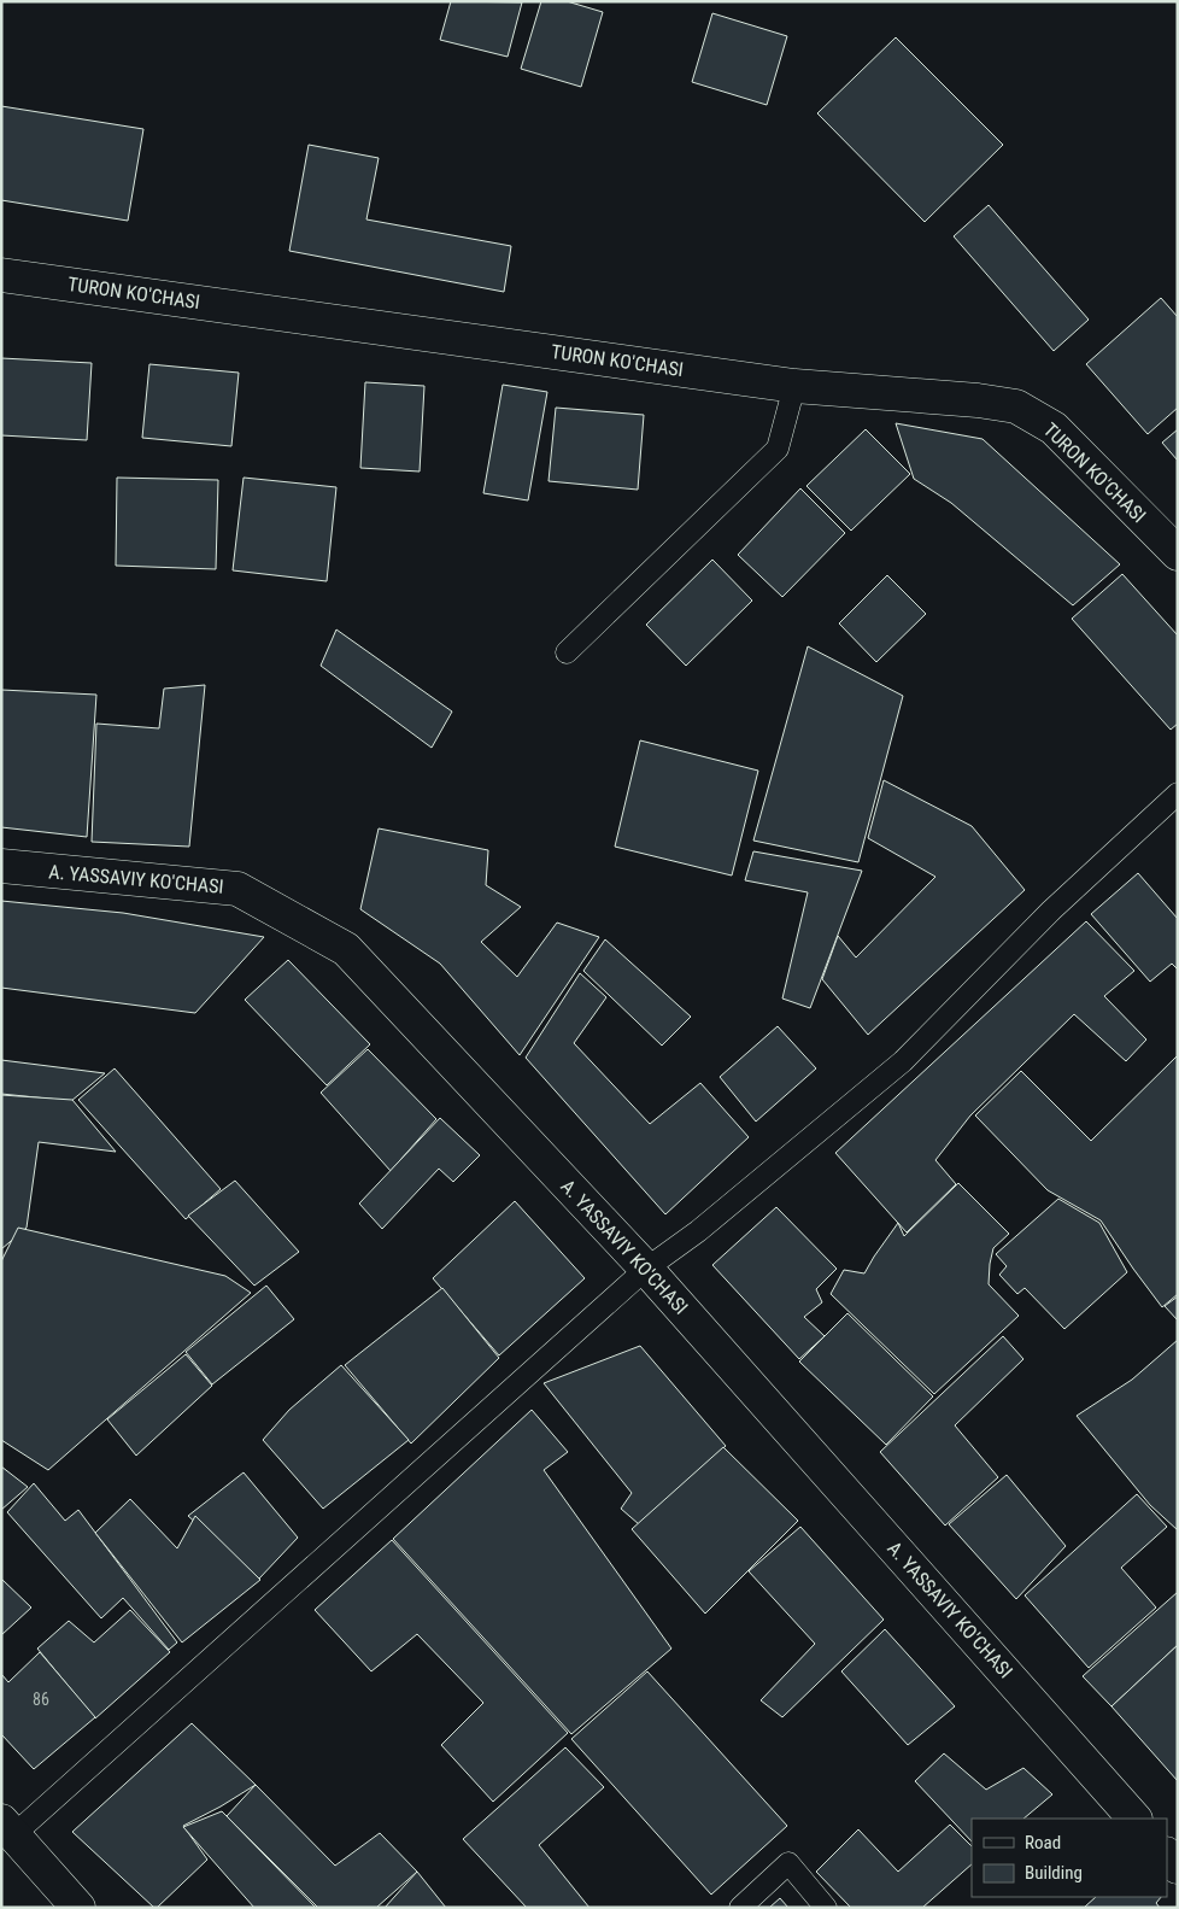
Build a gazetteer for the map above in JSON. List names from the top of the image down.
{
  "streets": {
    "street": ["TURON KO'CHASI", "A. YASSAVIY KO'CHASI"]
  },
  "house_numbers": ["86"],
  "legend": ["Road", "Building"]
}
